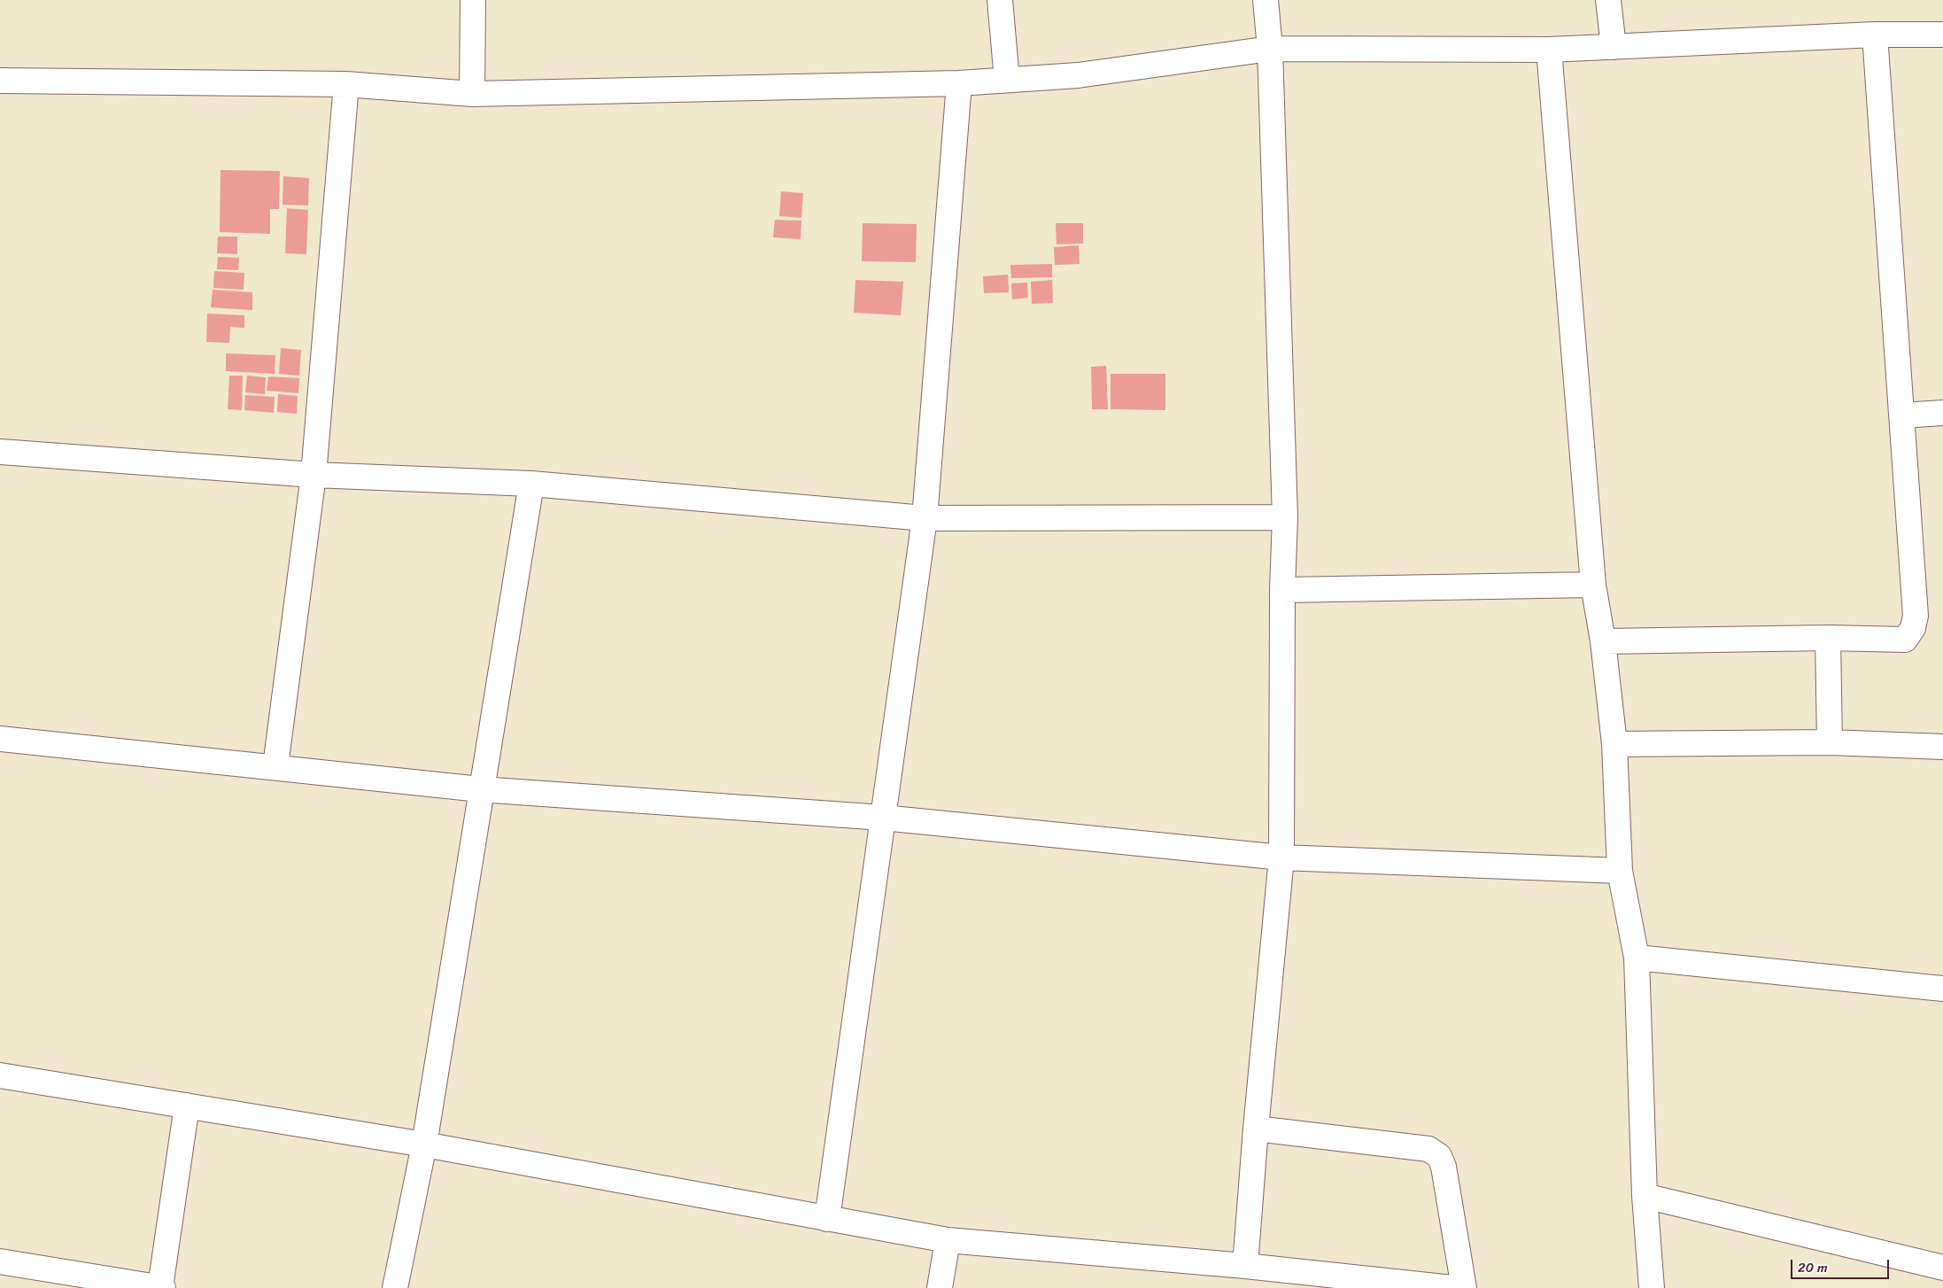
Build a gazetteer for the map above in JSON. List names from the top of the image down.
{
  "scale_bar": "20 m"
}
